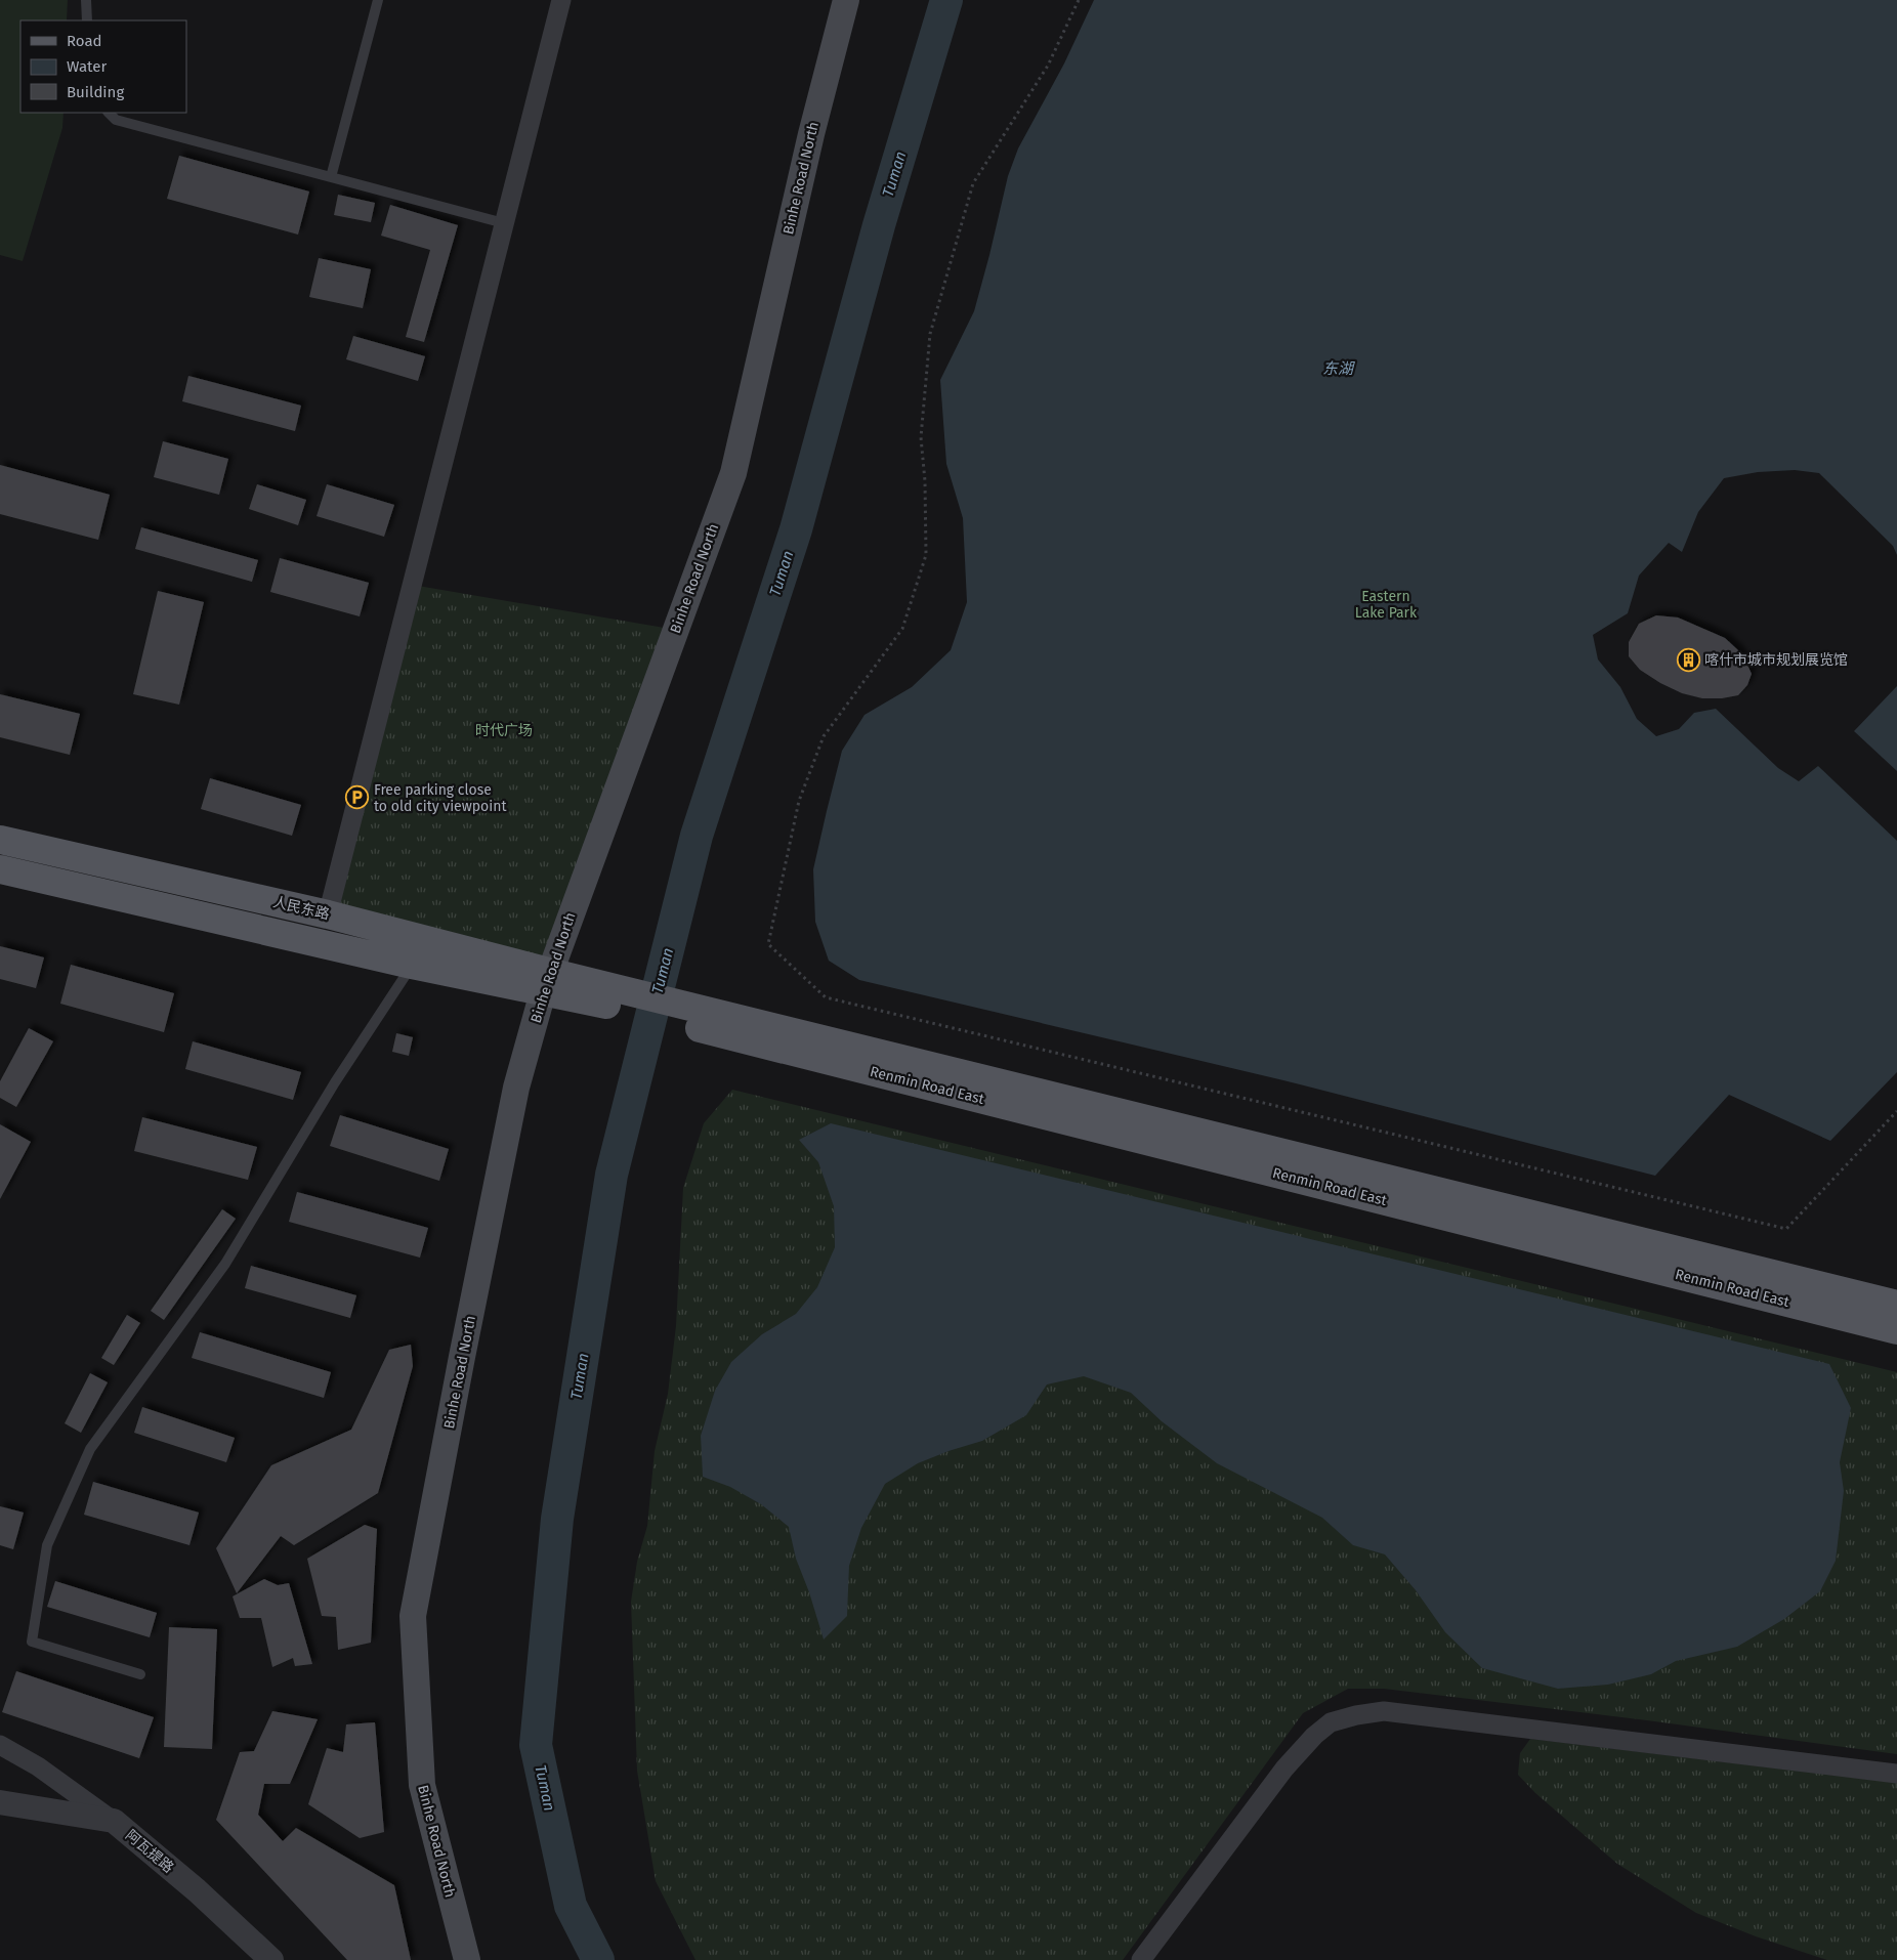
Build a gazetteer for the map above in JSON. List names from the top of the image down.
{
  "streets": {
    "main road": ["Binhe Road North", "人民东路", "Renmin Road East"],
    "street": ["阿瓦提路"]
  },
  "crossings": [
    ["Binhe Road North", "人民东路"],
    ["人民东路", "Renmin Road East"]
  ],
  "water": ["Tuman", "东湖"],
  "parks": ["Eastern Lake Park", "时代广场"],
  "places": {
    "building": ["喀什市城市规划展览馆"],
    "parking": ["Free parking close to old city viewpoint"]
  },
  "legend": ["Road", "Water", "Building"]
}
